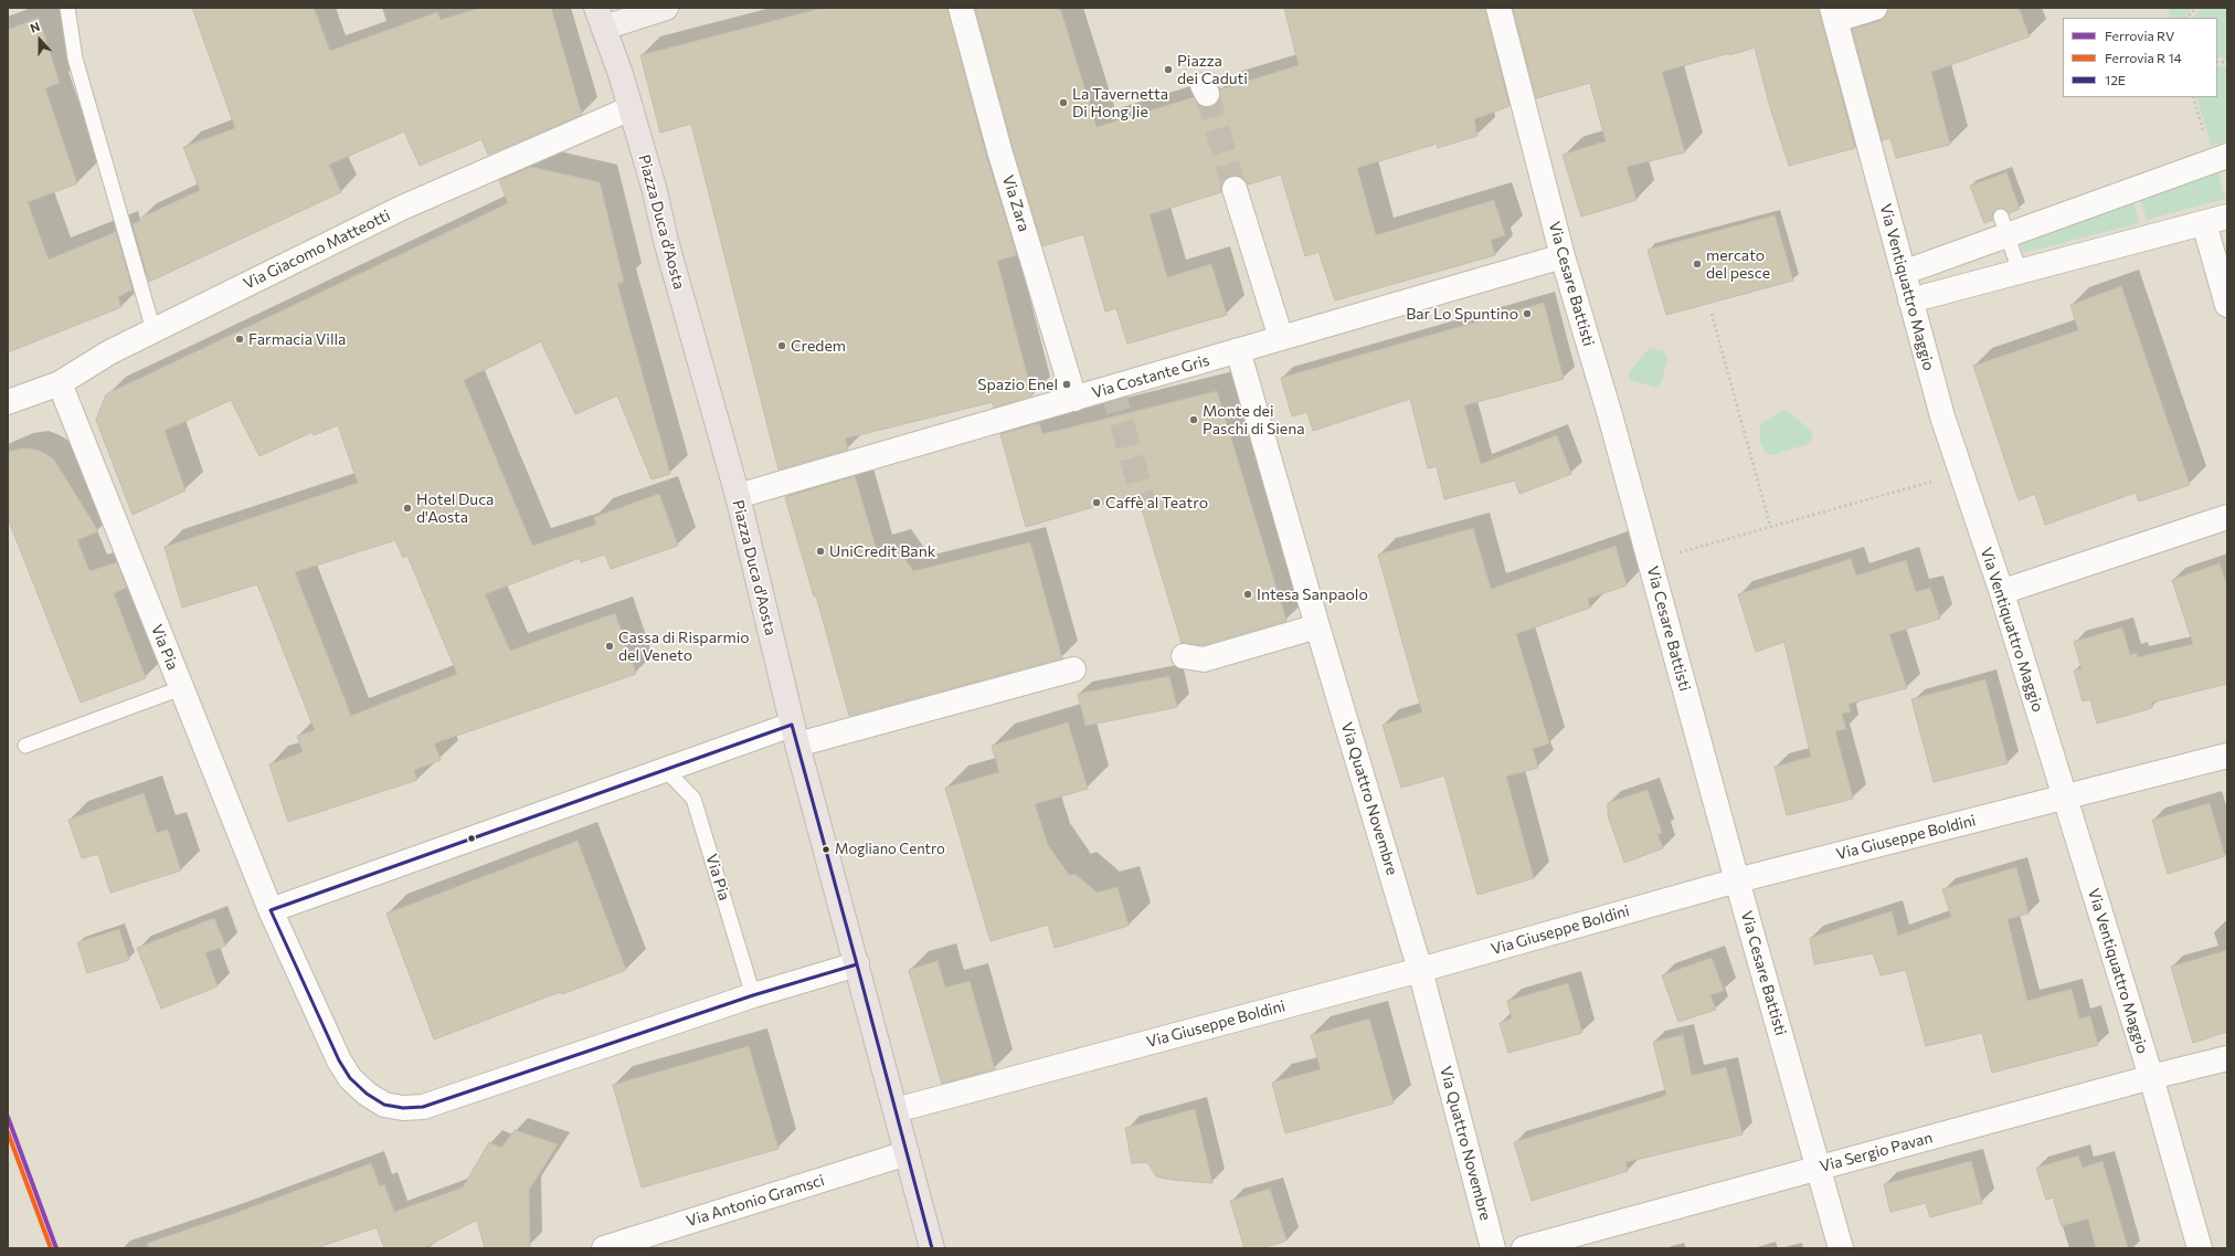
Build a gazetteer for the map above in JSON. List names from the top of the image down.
{
  "streets": {
    "main road": ["Piazza Duca d'Aosta"],
    "street": [
      "Via Zara",
      "Via Giacomo Matteotti",
      "Via Cesare Battisti",
      "Via Ventiquattro Maggio",
      "Via Costante Gris",
      "Via Pia",
      "Via Quattro Novembre",
      "Via Giuseppe Boldini",
      "Via Sergio Pavan",
      "Via Antonio Gramsci"
    ]
  },
  "crossings": [
    ["Via Zara", "Via Costante Gris"],
    ["Piazza Duca d'Aosta", "Via Giacomo Matteotti"],
    ["Piazza Duca d'Aosta", "Via Costante Gris"],
    ["Piazza Duca d'Aosta", "Via Pia"],
    ["Piazza Duca d'Aosta", "Via Giuseppe Boldini"],
    ["Piazza Duca d'Aosta", "Via Antonio Gramsci"],
    ["Via Giacomo Matteotti", "Via Pia"],
    ["Via Cesare Battisti", "Via Costante Gris"],
    ["Via Cesare Battisti", "Via Giuseppe Boldini"],
    ["Via Cesare Battisti", "Via Sergio Pavan"],
    ["Via Ventiquattro Maggio", "Via Giuseppe Boldini"],
    ["Via Ventiquattro Maggio", "Via Sergio Pavan"],
    ["Via Costante Gris", "Via Quattro Novembre"],
    ["Via Quattro Novembre", "Via Giuseppe Boldini"]
  ],
  "places": [
    "Piazza dei Caduti",
    "La Tavernetta Di Hong Jie",
    "mercato del pesce",
    "Bar Lo Spuntino",
    "Farmacia Villa",
    "Credem",
    "Spazio Enel",
    "Monte dei Paschi di Siena",
    "Caffè al Teatro",
    "Hotel Duca d'Aosta",
    "UniCredit Bank",
    "Intesa Sanpaolo",
    "Cassa di Risparmio del Veneto",
    "Mogliano Centro"
  ],
  "lines": ["transit line 12E", "rail line RV"],
  "legend": ["Ferrovia RV", "Ferrovia R 14", "12E"],
  "north": "top"
}
